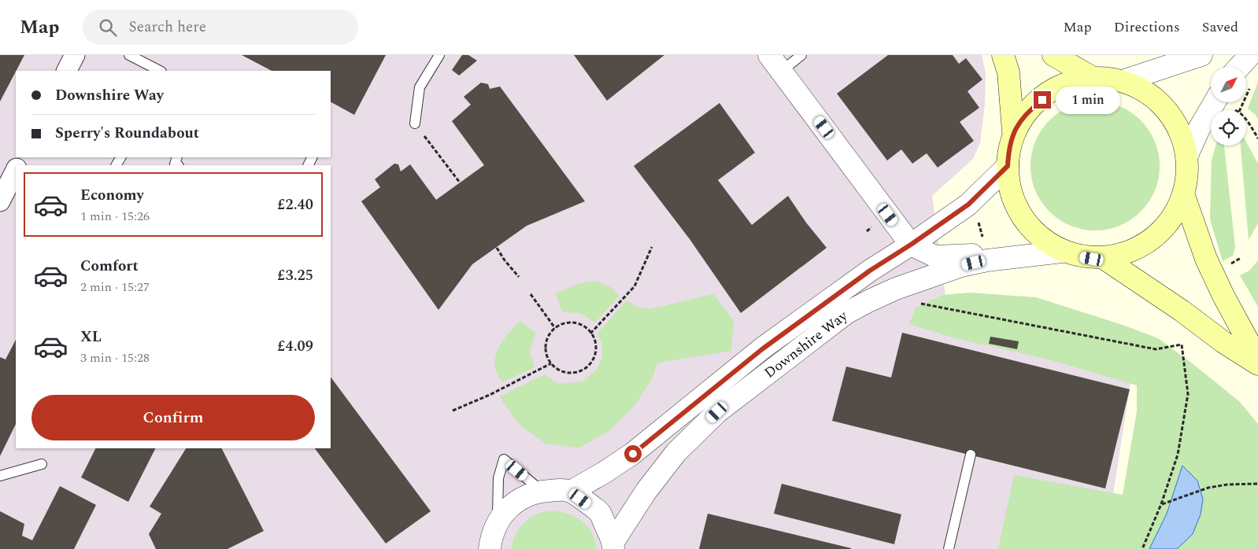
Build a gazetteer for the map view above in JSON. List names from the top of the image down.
{
  "streets": {
    "street": ["Downshire Way"]
  },
  "north": "top right",
  "page": {
    "header": "Map",
    "search": "Search here",
    "nav": ["Map", "Directions", "Saved"],
    "banner": ["Downshire Way", "Sperry's Roundabout"],
    "bubble": "1 min",
    "list": [
      {
        "name": "Economy",
        "note": "1 min · 15:26",
        "value": "£2.40"
      },
      {
        "name": "Comfort",
        "note": "2 min · 15:27",
        "value": "£3.25"
      },
      {
        "name": "XL",
        "note": "3 min · 15:28",
        "value": "£4.09"
      }
    ],
    "buttons": "Confirm"
  }
}
